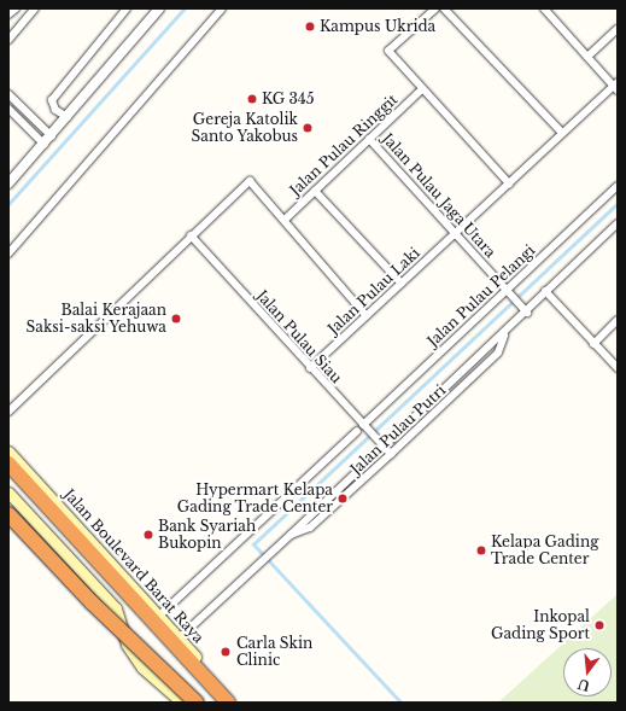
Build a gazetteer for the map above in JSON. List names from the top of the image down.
{
  "streets": {
    "main road": ["Jalan Boulevard Barat Raya"],
    "street": [
      "Jalan Pulau Ringgit",
      "Jalan Pulau Jaga Utara",
      "Jalan Pulau Laki",
      "Jalan Pulau Pelangi",
      "Jalan Pulau Siau",
      "Jalan Pulau Putri"
    ]
  },
  "crossings": [
    ["Jalan Pulau Ringgit", "Jalan Pulau Jaga Utara"],
    ["Jalan Pulau Jaga Utara", "Jalan Pulau Laki"],
    ["Jalan Pulau Jaga Utara", "Jalan Pulau Pelangi"],
    ["Jalan Pulau Jaga Utara", "Jalan Pulau Putri"],
    ["Jalan Pulau Laki", "Jalan Pulau Siau"],
    ["Jalan Pulau Pelangi", "Jalan Pulau Siau"],
    ["Jalan Pulau Siau", "Jalan Pulau Putri"],
    ["Jalan Pulau Putri", "Jalan Boulevard Barat Raya"]
  ],
  "places": [
    "Kampus Ukrida",
    "KG 345",
    "Gereja Katolik Santo Yakobus",
    "Balai Kerajaan Saksi-saksi Yehuwa",
    "Hypermart Kelapa Gading Trade Center",
    "Bank Syariah Bukopin",
    "Kelapa Gading Trade Center",
    "Inkopal Gading Sport",
    "Carla Skin Clinic"
  ],
  "north": "bottom"
}
